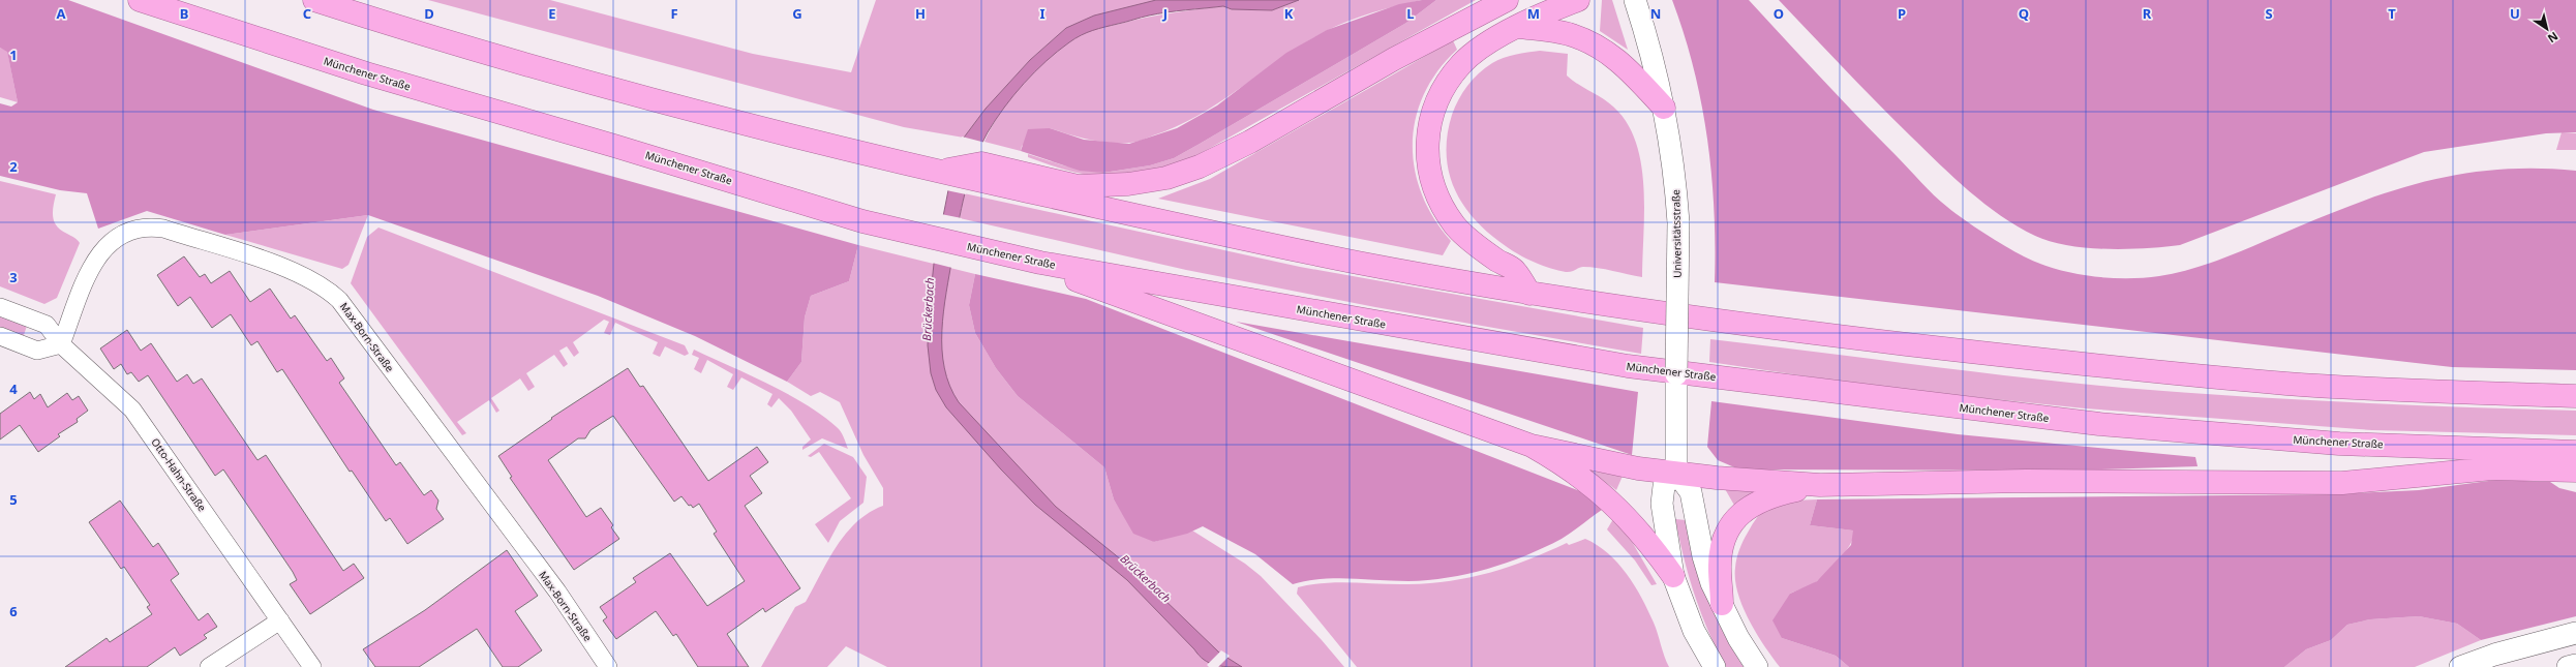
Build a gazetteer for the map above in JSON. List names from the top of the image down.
{
  "streets": {
    "highway": ["Münchener Straße"],
    "street": ["Universitätsstraße", "Max-Born-Straße", "Otto-Hahn-Straße"]
  },
  "crossings": [
    ["Max-Born-Straße", "Otto-Hahn-Straße"]
  ],
  "water": ["Brückerbach"],
  "north": "bottom right",
  "grid": {
    "columns": [
      "A",
      "B",
      "C",
      "D",
      "E",
      "F",
      "G",
      "H",
      "I",
      "J",
      "K",
      "L",
      "M",
      "N",
      "O",
      "P",
      "Q",
      "R",
      "S",
      "T",
      "U"
    ],
    "rows": [
      "1",
      "2",
      "3",
      "4",
      "5",
      "6"
    ]
  }
}
